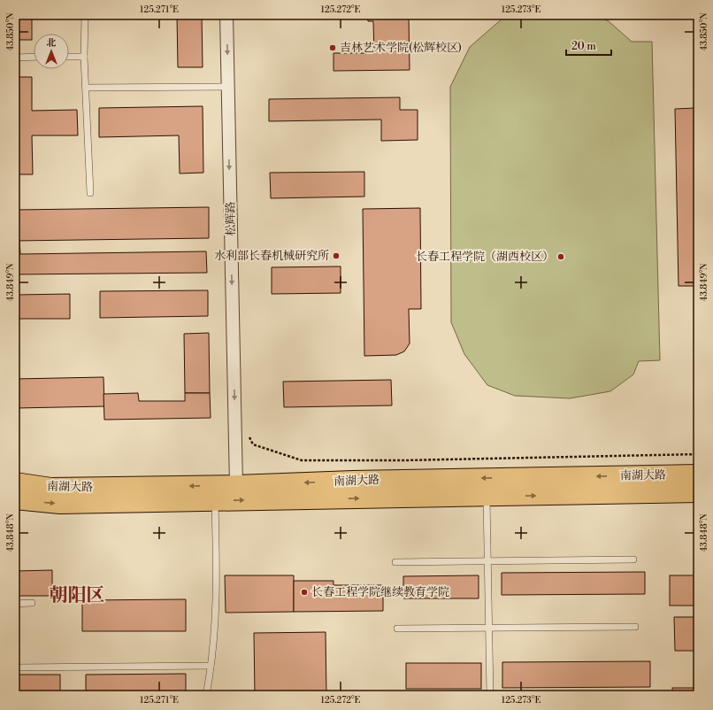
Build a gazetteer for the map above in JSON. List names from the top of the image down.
{
  "streets": {
    "main road": ["南湖大路"],
    "street": ["松辉路"]
  },
  "crossings": [
    ["松辉路", "南湖大路"]
  ],
  "one_way": ["松辉路"],
  "districts": ["朝阳区"],
  "places": [
    "吉林艺术学院(松辉校区)",
    "水利部长春机械研究所",
    "长春工程学院（湖西校区）",
    "长春工程学院继续教育学院"
  ],
  "scale_bar": "20 m",
  "north": "top",
  "coordinates": [
    "125.271°E",
    "125.272°E",
    "125.273°E",
    "43.850°N",
    "43.849°N",
    "43.848°N"
  ]
}
